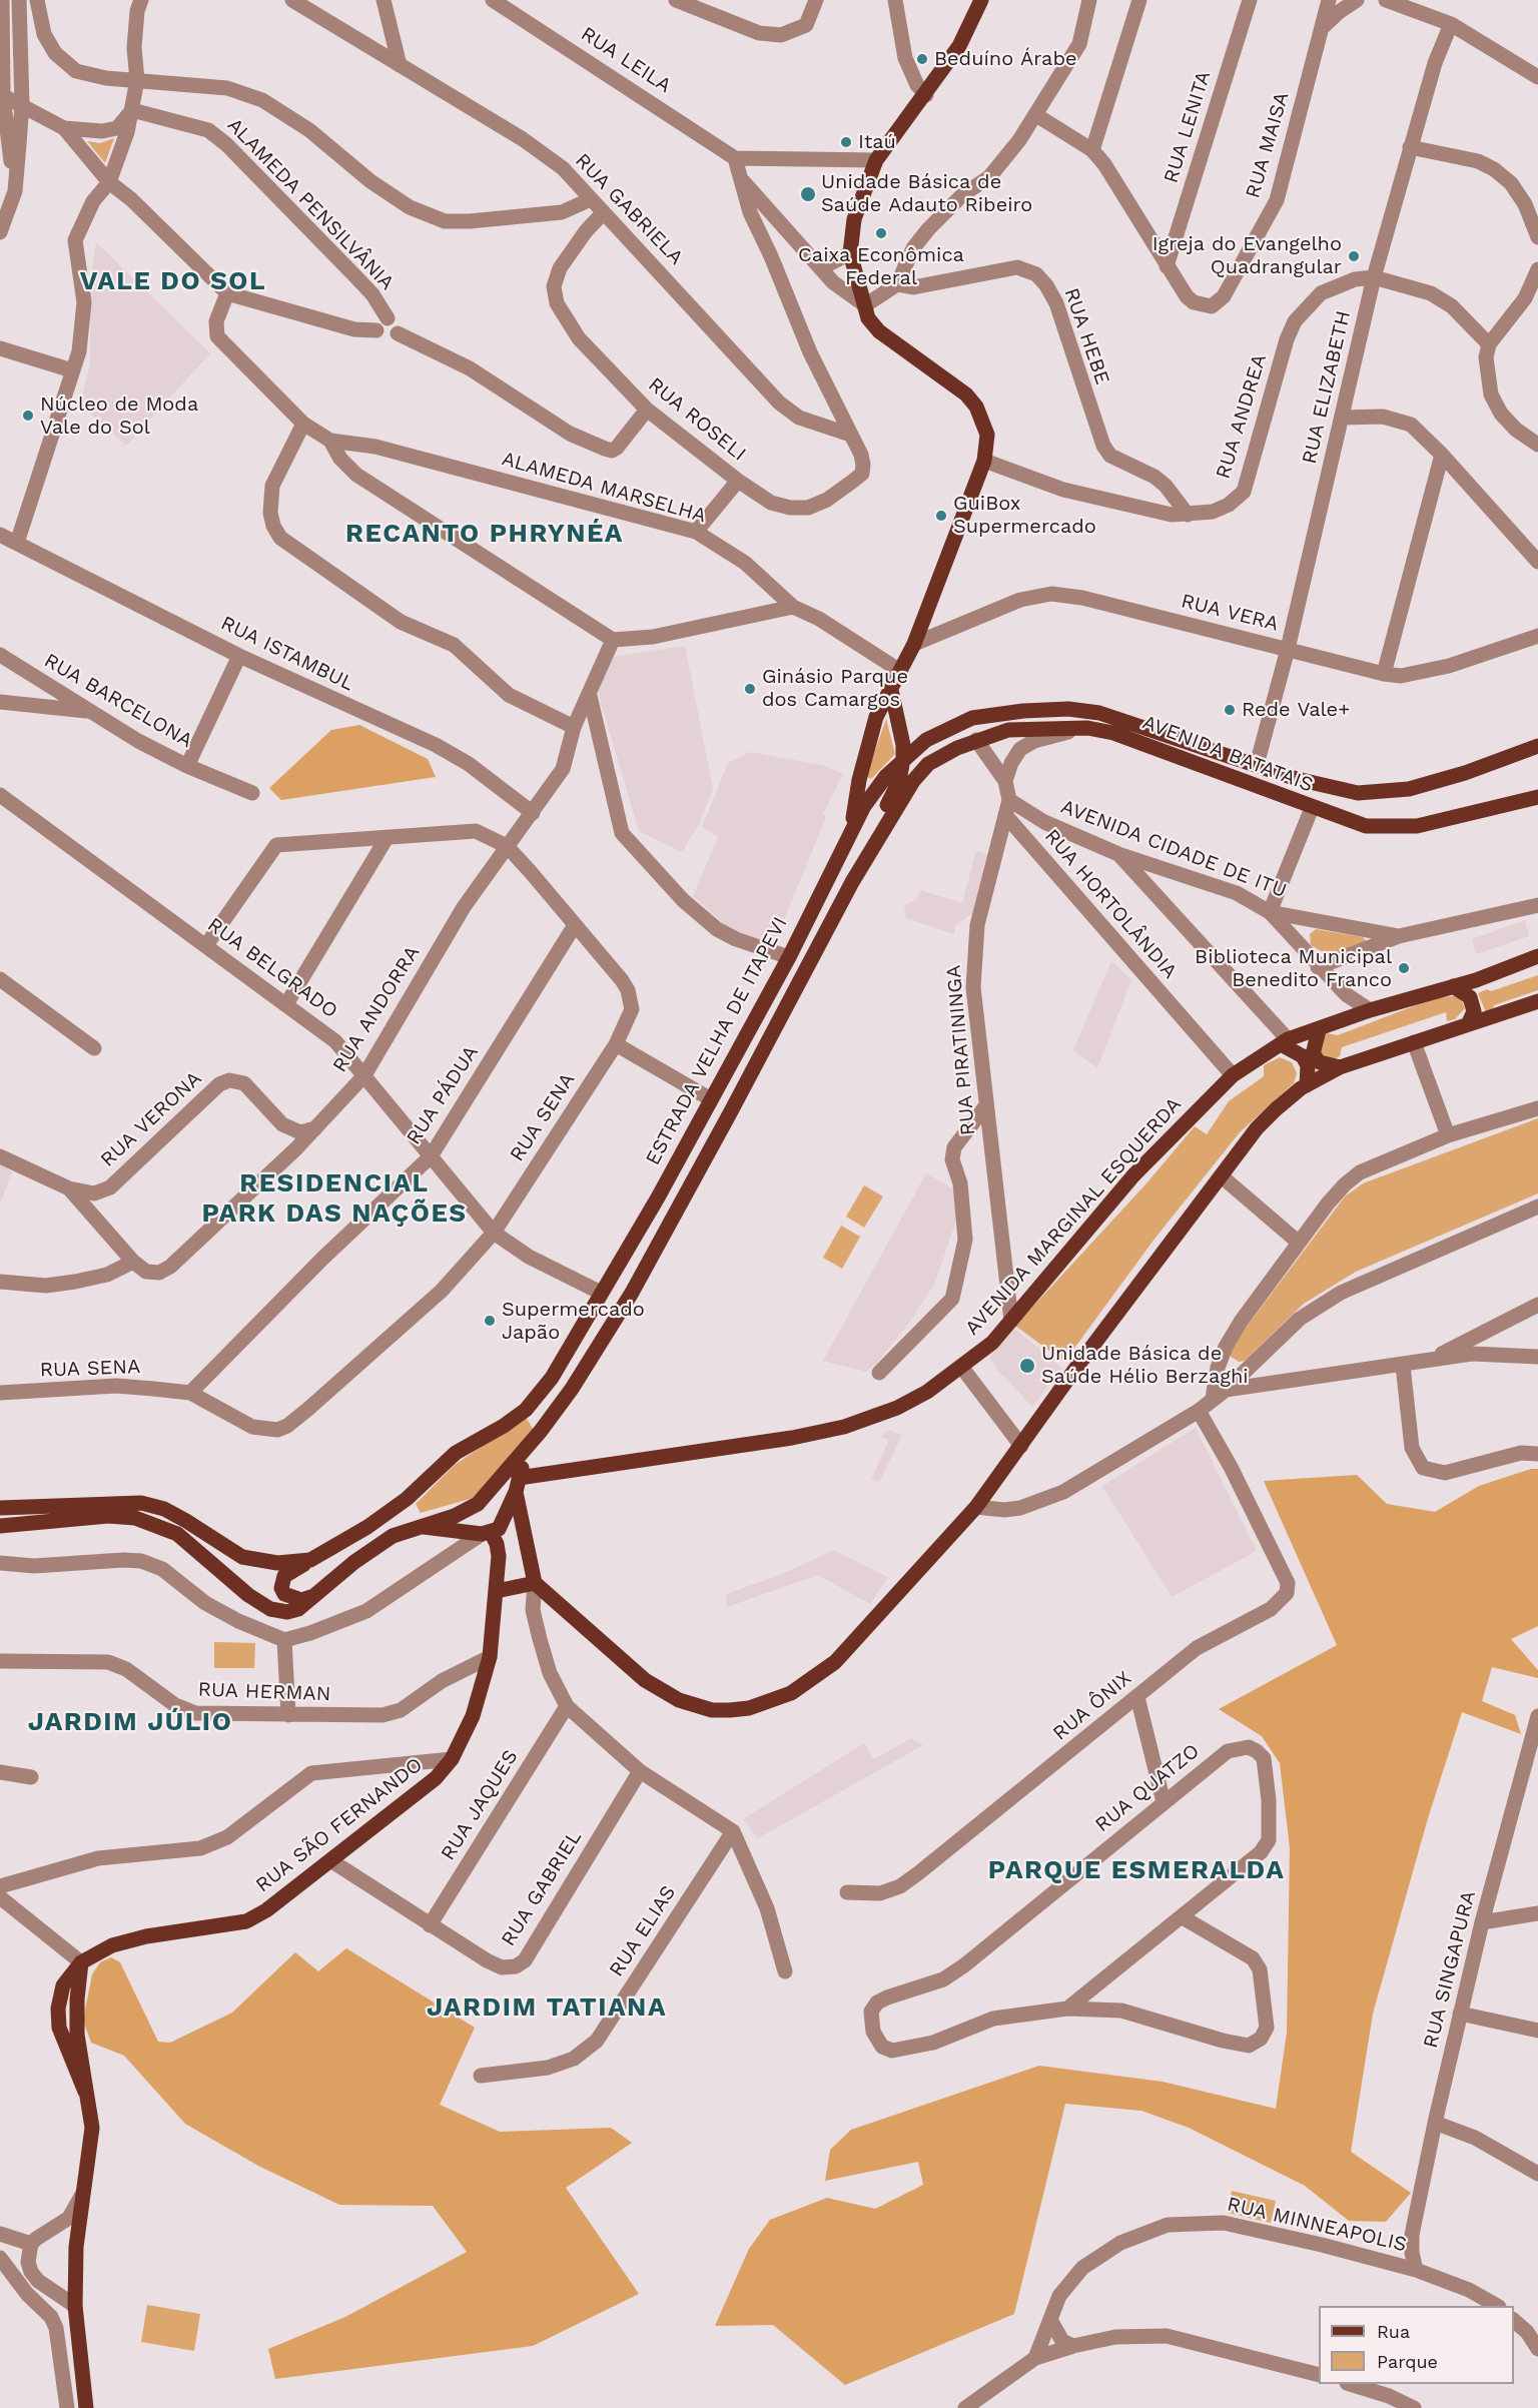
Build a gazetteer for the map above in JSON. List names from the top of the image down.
{
  "streets": {
    "main road": [
      "AVENIDA BATATAIS",
      "ESTRADA VELHA DE ITAPEVI",
      "AVENIDA MARGINAL ESQUERDA",
      "RUA SÃO FERNANDO"
    ],
    "street": [
      "RUA LEILA",
      "RUA LENITA",
      "RUA MAISA",
      "ALAMEDA PENSILVÂNIA",
      "RUA GABRIELA",
      "RUA HEBE",
      "RUA ELIZABETH",
      "RUA ANDREA",
      "RUA ROSELI",
      "ALAMEDA MARSELHA",
      "RUA VERA",
      "RUA ISTAMBUL",
      "RUA BARCELONA",
      "AVENIDA CIDADE DE ITU",
      "RUA HORTOLÂNDIA",
      "RUA BELGRADO",
      "RUA ANDORRA",
      "RUA PIRATININGA",
      "RUA PÁDUA",
      "RUA SENA",
      "RUA VERONA",
      "RUA HERMAN",
      "RUA ÔNIX",
      "RUA QUATZO",
      "RUA JAQUES",
      "RUA GABRIEL",
      "RUA ELIAS",
      "RUA SINGAPURA",
      "RUA MINNEAPOLIS"
    ]
  },
  "crossings": [
    ["RUA LENITA", "RUA MAISA"],
    ["RUA GABRIELA", "RUA ROSELI"],
    ["RUA HEBE", "RUA ANDREA"],
    ["RUA ELIZABETH", "RUA ANDREA"],
    ["RUA ELIZABETH", "RUA VERA"],
    ["RUA ELIZABETH", "ESTRADA VELHA DE ITAPEVI"],
    ["RUA ISTAMBUL", "RUA ANDORRA"],
    ["AVENIDA BATATAIS", "RUA PIRATININGA"],
    ["AVENIDA CIDADE DE ITU", "RUA PIRATININGA"],
    ["RUA HORTOLÂNDIA", "RUA PIRATININGA"],
    ["RUA HORTOLÂNDIA", "AVENIDA MARGINAL ESQUERDA"],
    ["RUA BELGRADO", "RUA ANDORRA"],
    ["RUA BELGRADO", "ESTRADA VELHA DE ITAPEVI"],
    ["RUA BELGRADO", "RUA PÁDUA"],
    ["RUA BELGRADO", "RUA SENA"],
    ["RUA ANDORRA", "RUA SENA"],
    ["RUA ANDORRA", "RUA VERONA"],
    ["RUA PIRATININGA", "AVENIDA MARGINAL ESQUERDA"],
    ["RUA PÁDUA", "RUA SENA"],
    ["RUA HERMAN", "RUA SÃO FERNANDO"],
    ["RUA JAQUES", "RUA GABRIEL"],
    ["RUA SÃO FERNANDO", "RUA GABRIEL"],
    ["RUA SINGAPURA", "RUA MINNEAPOLIS"]
  ],
  "districts": [
    "VALE DO SOL",
    "RECANTO PHRYNÉA",
    "RESIDENCIAL PARK DAS NAÇÕES",
    "JARDIM JÚLIO",
    "PARQUE ESMERALDA",
    "JARDIM TATIANA"
  ],
  "places": [
    "Beduíno Árabe",
    "Itaú",
    "Unidade Básica de Saúde Adauto Ribeiro",
    "Caixa Econômica Federal",
    "Igreja do Evangelho Quadrangular",
    "Núcleo de Moda Vale do Sol",
    "GuiBox Supermercado",
    "Ginásio Parque dos Camargos",
    "Rede Vale+",
    "Biblioteca Municipal Benedito Franco",
    "Supermercado Japão",
    "Unidade Básica de Saúde Hélio Berzaghi"
  ],
  "legend": ["Rua", "Parque"]
}
